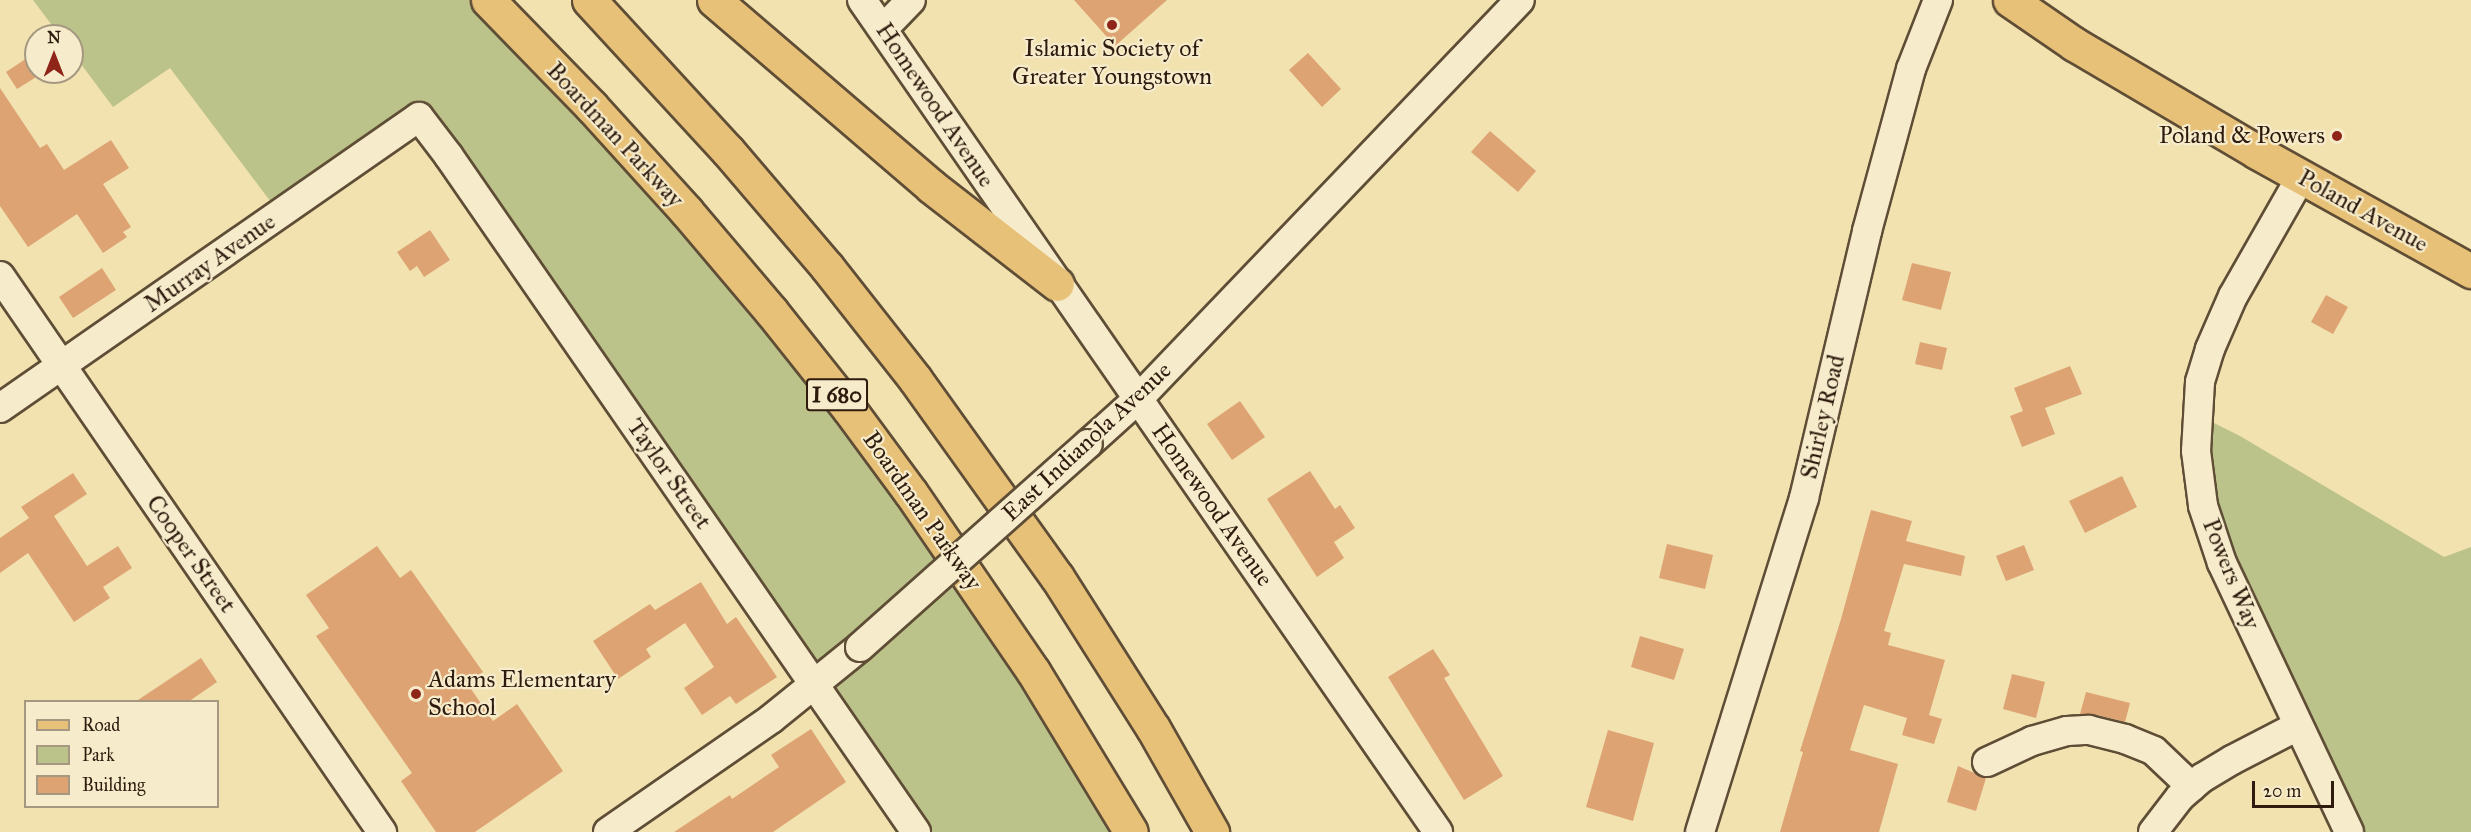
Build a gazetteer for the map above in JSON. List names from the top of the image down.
{
  "streets": {
    "main road": ["Boardman Parkway", "Poland Avenue", "I 680"],
    "street": [
      "Homewood Avenue",
      "Murray Avenue",
      "Shirley Road",
      "East Indianola Avenue",
      "Taylor Street",
      "Cooper Street",
      "Powers Way"
    ]
  },
  "crossings": [
    ["Homewood Avenue", "East Indianola Avenue"],
    ["Poland Avenue", "Powers Way"],
    ["Murray Avenue", "Taylor Street"],
    ["Murray Avenue", "Cooper Street"],
    ["East Indianola Avenue", "Taylor Street"]
  ],
  "places": ["Islamic Society of Greater Youngstown", "Poland & Powers", "Adams Elementary School"],
  "legend": ["Road", "Park", "Building"],
  "scale_bar": "20 m",
  "north": "top"
}
